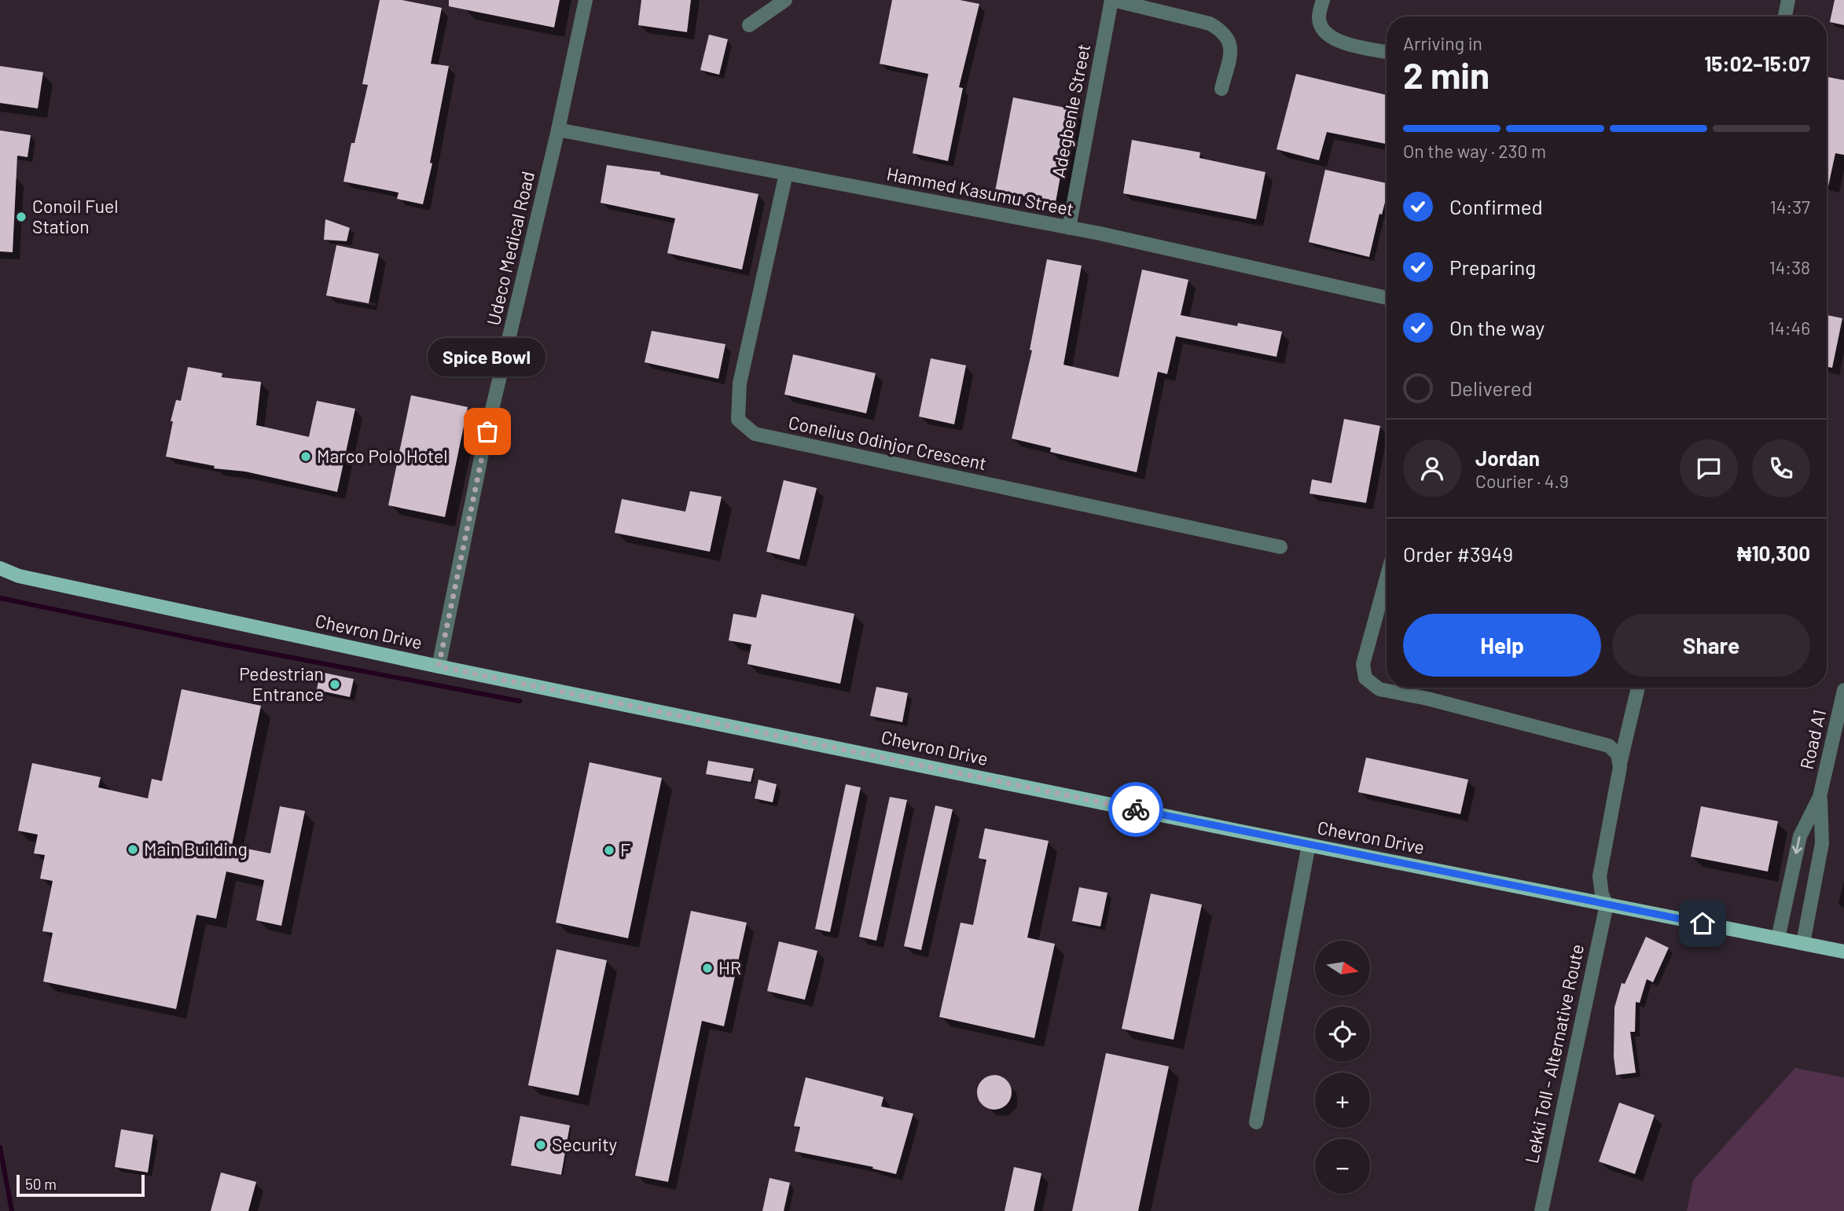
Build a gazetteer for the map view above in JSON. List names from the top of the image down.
{
  "streets": {
    "main road": ["Chevron Drive"],
    "street": [
      "Adegbenle Street",
      "Hammed Kasumu Street",
      "Udeco Medical Road",
      "Conelius Odinjor Crescent",
      "Road A1",
      "Lekki Toll - Alternative Route"
    ]
  },
  "crossings": [
    ["Adegbenle Street", "Hammed Kasumu Street"],
    ["Hammed Kasumu Street", "Udeco Medical Road"],
    ["Hammed Kasumu Street", "Conelius Odinjor Crescent"],
    ["Udeco Medical Road", "Chevron Drive"],
    ["Chevron Drive", "Lekki Toll - Alternative Route"]
  ],
  "places": [
    "Conoil Fuel Station",
    "Spice Bowl",
    "Marco Polo Hotel",
    "Pedestrian Entrance",
    "Main Building",
    "F",
    "HR",
    "Security"
  ],
  "scale_bar": "50 m",
  "north": "right",
  "page": {
    "heading": ["2 min", "Arriving in", "15:02–15:07"],
    "panel": [
      "Jordan",
      "Courier · 4.9",
      "Order #3949",
      "₦10,300"
    ],
    "bar": "On the way · 230 m",
    "list": [
      ["Confirmed", "14:37"],
      ["Preparing", "14:38"],
      ["On the way", "14:46"],
      "Delivered"
    ],
    "bubble": "Spice Bowl",
    "buttons": ["Help", "Share"],
    "map_buttons": ["+", "−"],
    "scale": "50 m"
  }
}
